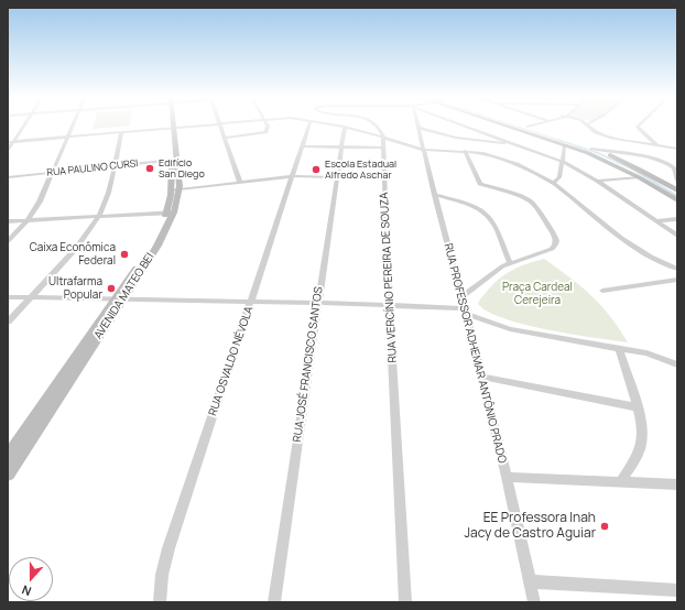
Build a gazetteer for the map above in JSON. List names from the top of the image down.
{
  "streets": {
    "main road": ["AVENIDA MATEO BEI"],
    "street": [
      "RUA PAULINO CURSI",
      "RUA VERCÍNIO PEREIRA DE SOUZA",
      "RUA PROFESSOR ADHEMAR ANTÔNIO PRADO",
      "RUA OSVALDO NÉVOLA",
      "RUA JOSÉ FRANCISCO SANTOS"
    ]
  },
  "crossings": [
    ["RUA PAULINO CURSI", "AVENIDA MATEO BEI"]
  ],
  "parks": ["Praça Cardeal Cerejeira"],
  "places": [
    "Edifício San Diego",
    "Escola Estadual Alfredo Aschar",
    "Caixa Econômica Federal",
    "Ultrafarma Popular",
    "EE Professora Inah Jacy de Castro Aguiar"
  ],
  "north": "bottom"
}
